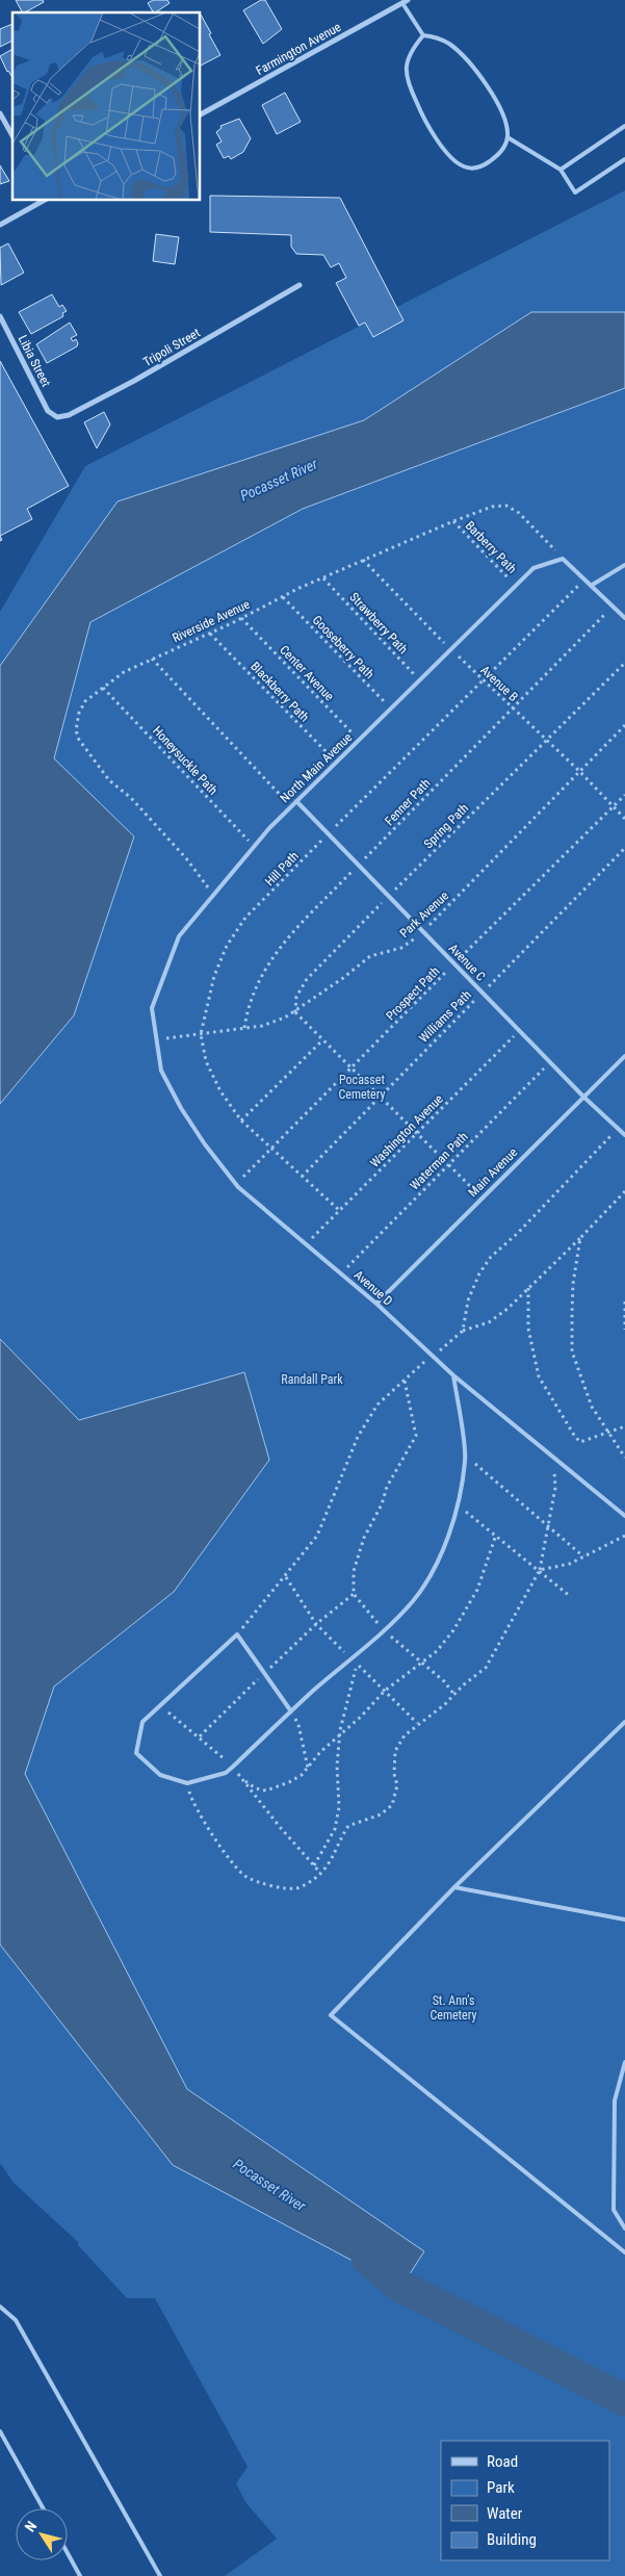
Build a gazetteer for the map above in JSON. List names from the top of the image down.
{
  "streets": {
    "street": ["Farmington Avenue", "Tripoli Street", "Libia Street"],
    "lane": [
      "North Main Avenue",
      "Avenue C",
      "Main Avenue",
      "Avenue D"
    ],
    "path": [
      "Barberry Path",
      "Riverside Avenue",
      "Strawberry Path",
      "Gooseberry Path",
      "Center Avenue",
      "Avenue B",
      "Blackberry Path",
      "Honeysuckle Path",
      "Fenner Path",
      "Spring Path",
      "Hill Path",
      "Park Avenue",
      "Prospect Path",
      "Williams Path",
      "Washington Avenue",
      "Waterman Path"
    ]
  },
  "crossings": [
    ["Tripoli Street", "Libia Street"],
    ["Barberry Path", "Riverside Avenue"],
    ["Barberry Path", "North Main Avenue"],
    ["Riverside Avenue", "Strawberry Path"],
    ["Riverside Avenue", "Gooseberry Path"],
    ["Riverside Avenue", "Center Avenue"],
    ["Riverside Avenue", "Avenue B"],
    ["Riverside Avenue", "Blackberry Path"],
    ["Riverside Avenue", "Honeysuckle Path"],
    ["Riverside Avenue", "North Main Avenue"],
    ["Strawberry Path", "North Main Avenue"],
    ["Gooseberry Path", "North Main Avenue"],
    ["Center Avenue", "North Main Avenue"],
    ["Avenue B", "North Main Avenue"],
    ["Avenue B", "Fenner Path"],
    ["Avenue B", "Spring Path"],
    ["Avenue B", "Hill Path"],
    ["Avenue B", "Park Avenue"],
    ["Avenue B", "Prospect Path"],
    ["Blackberry Path", "North Main Avenue"],
    ["Honeysuckle Path", "North Main Avenue"],
    ["North Main Avenue", "Park Avenue"],
    ["North Main Avenue", "Avenue C"],
    ["North Main Avenue", "Avenue D"],
    ["Fenner Path", "Park Avenue"],
    ["Fenner Path", "Avenue C"],
    ["Spring Path", "Park Avenue"],
    ["Spring Path", "Avenue C"],
    ["Hill Path", "Park Avenue"],
    ["Hill Path", "Avenue C"],
    ["Hill Path", "Prospect Path"],
    ["Hill Path", "Williams Path"],
    ["Hill Path", "Washington Avenue"],
    ["Park Avenue", "Avenue C"],
    ["Park Avenue", "Avenue D"],
    ["Avenue C", "Prospect Path"],
    ["Avenue C", "Williams Path"],
    ["Avenue C", "Washington Avenue"],
    ["Avenue C", "Waterman Path"],
    ["Avenue C", "Main Avenue"],
    ["Prospect Path", "Avenue D"],
    ["Washington Avenue", "Avenue D"],
    ["Waterman Path", "Avenue D"],
    ["Main Avenue", "Avenue D"]
  ],
  "water": ["Pocasset River"],
  "parks": ["Pocasset Cemetery", "Randall Park", "St. Ann's Cemetery"],
  "legend": [
    "Road",
    "Park",
    "Water",
    "Building"
  ],
  "north": "top left"
}
